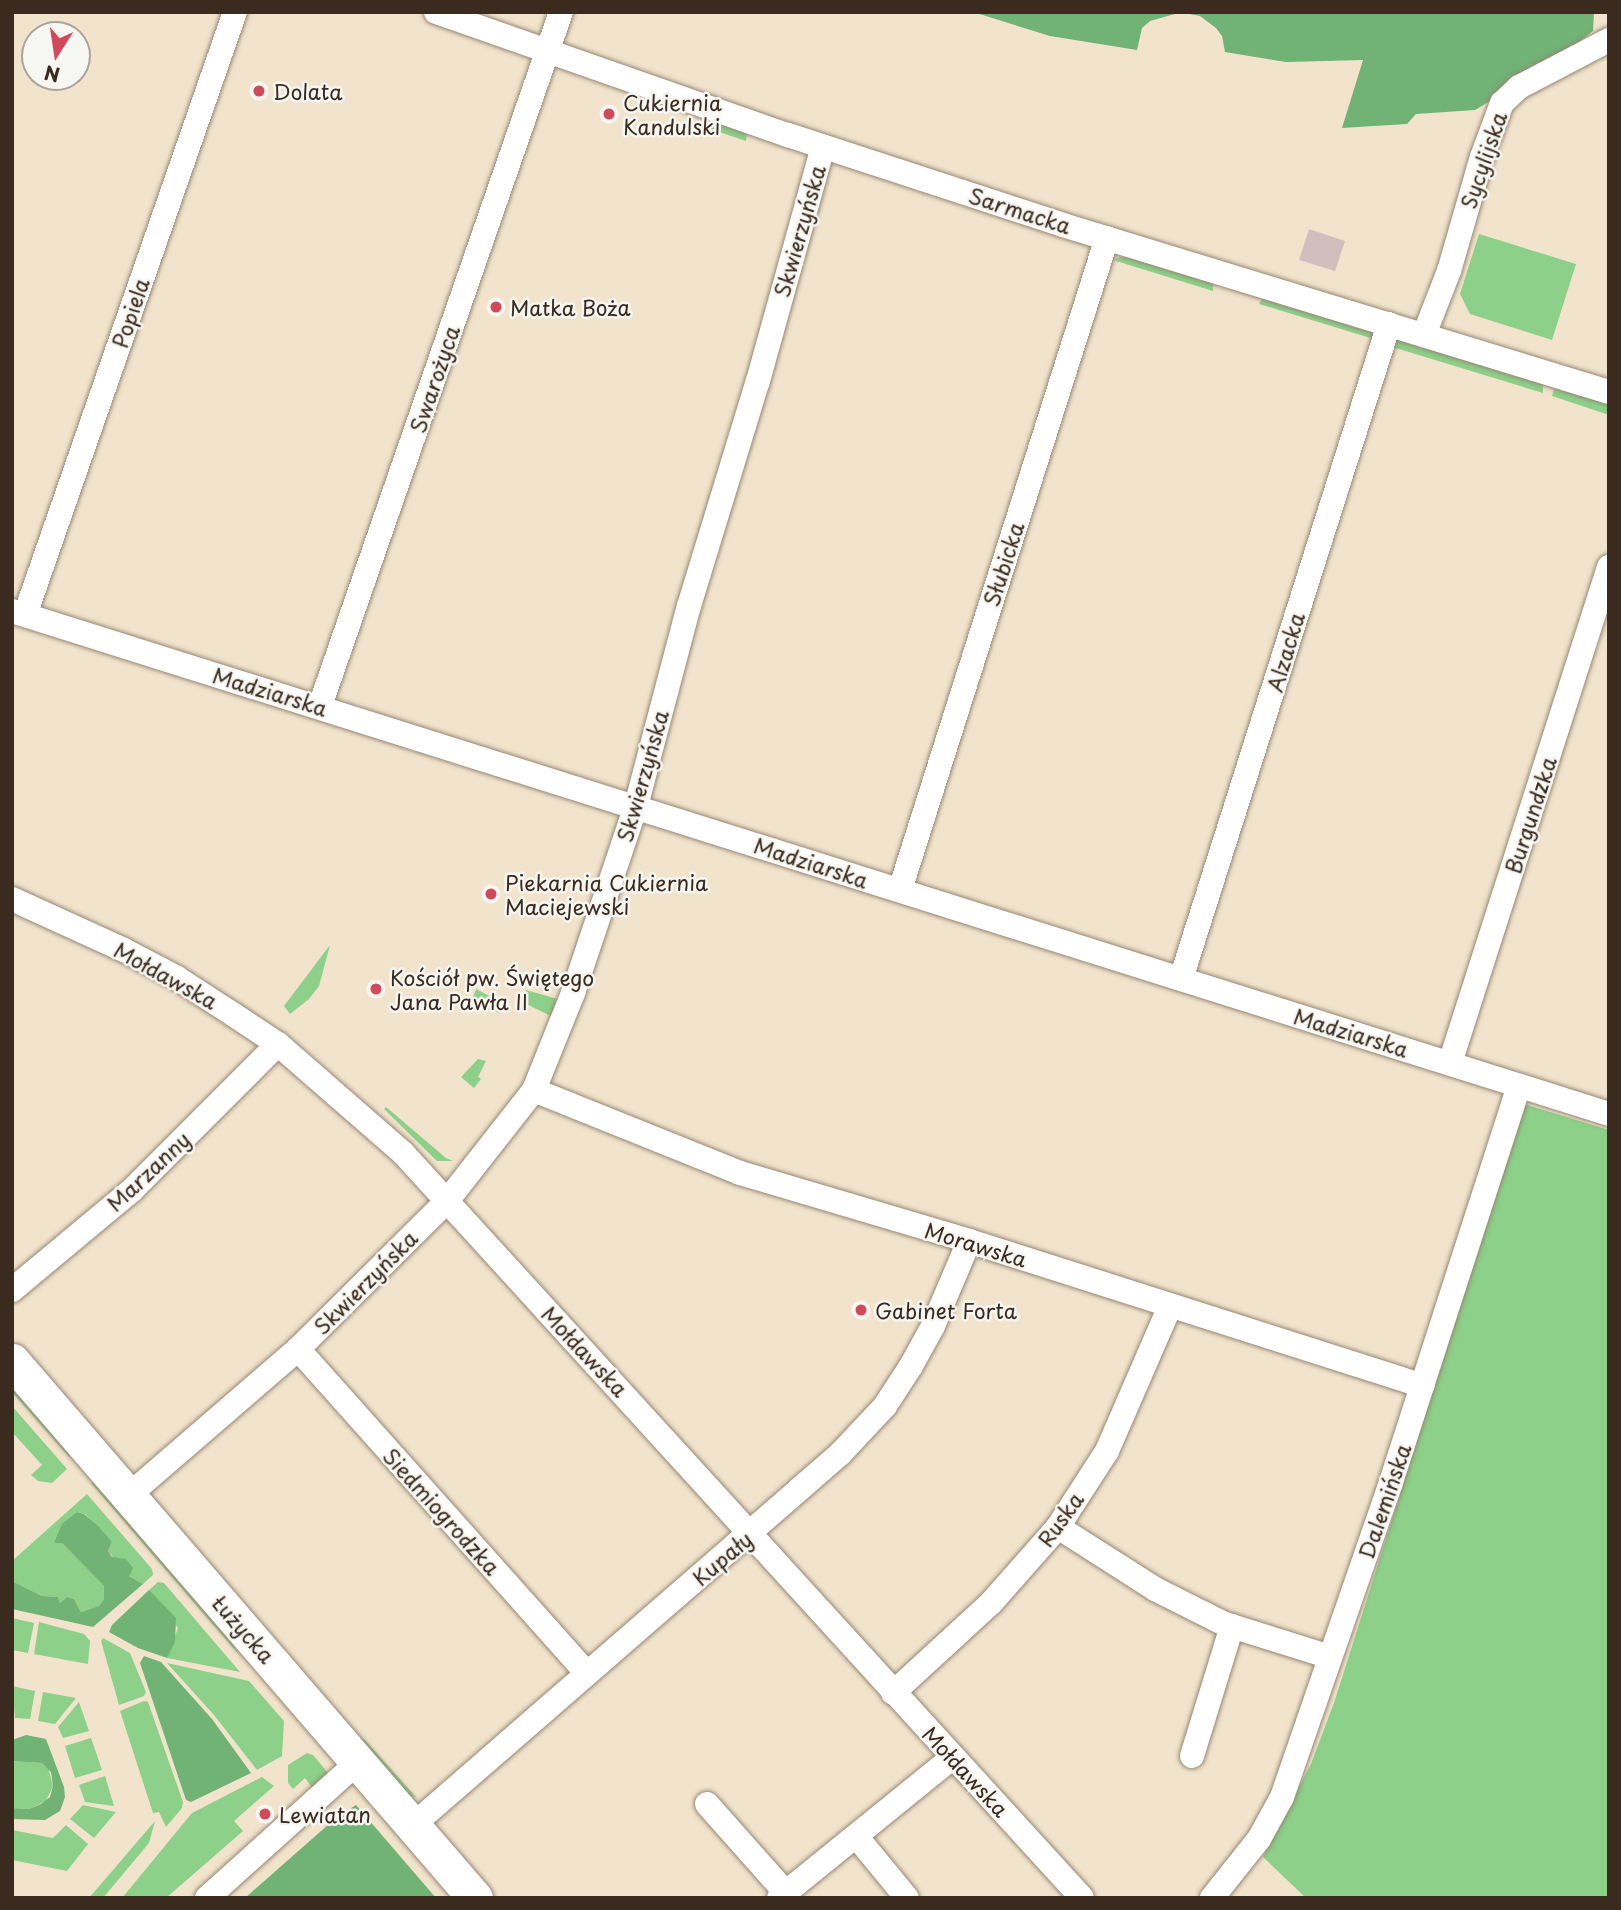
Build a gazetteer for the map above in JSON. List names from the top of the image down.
{
  "streets": {
    "street": [
      "Sycylijska",
      "Sarmacka",
      "Skwierzyńska",
      "Popiela",
      "Swarożyca",
      "Słubicka",
      "Alzacka",
      "Madziarska",
      "Burgundzka",
      "Mołdawska",
      "Marzanny",
      "Morawska",
      "Dalemińska",
      "Siedmiogrodzka",
      "Ruska",
      "Kupały",
      "Łużycka"
    ]
  },
  "crossings": [
    ["Sycylijska", "Sarmacka"],
    ["Sarmacka", "Skwierzyńska"],
    ["Sarmacka", "Swarożyca"],
    ["Sarmacka", "Słubicka"],
    ["Sarmacka", "Alzacka"],
    ["Skwierzyńska", "Madziarska"],
    ["Skwierzyńska", "Mołdawska"],
    ["Skwierzyńska", "Morawska"],
    ["Skwierzyńska", "Siedmiogrodzka"],
    ["Skwierzyńska", "Łużycka"],
    ["Popiela", "Madziarska"],
    ["Swarożyca", "Madziarska"],
    ["Słubicka", "Madziarska"],
    ["Alzacka", "Madziarska"],
    ["Madziarska", "Burgundzka"],
    ["Madziarska", "Dalemińska"],
    ["Mołdawska", "Marzanny"],
    ["Mołdawska", "Ruska"],
    ["Mołdawska", "Kupały"],
    ["Morawska", "Dalemińska"],
    ["Morawska", "Ruska"],
    ["Morawska", "Kupały"],
    ["Siedmiogrodzka", "Kupały"],
    ["Kupały", "Łużycka"]
  ],
  "places": [
    "Dolata",
    "Cukiernia Kandulski",
    "Matka Boża",
    "Piekarnia Cukiernia Maciejewski",
    "Kościół pw. Świętego Jana Pawła II",
    "Gabinet Forta",
    "Lewiatan"
  ],
  "north": "bottom"
}
